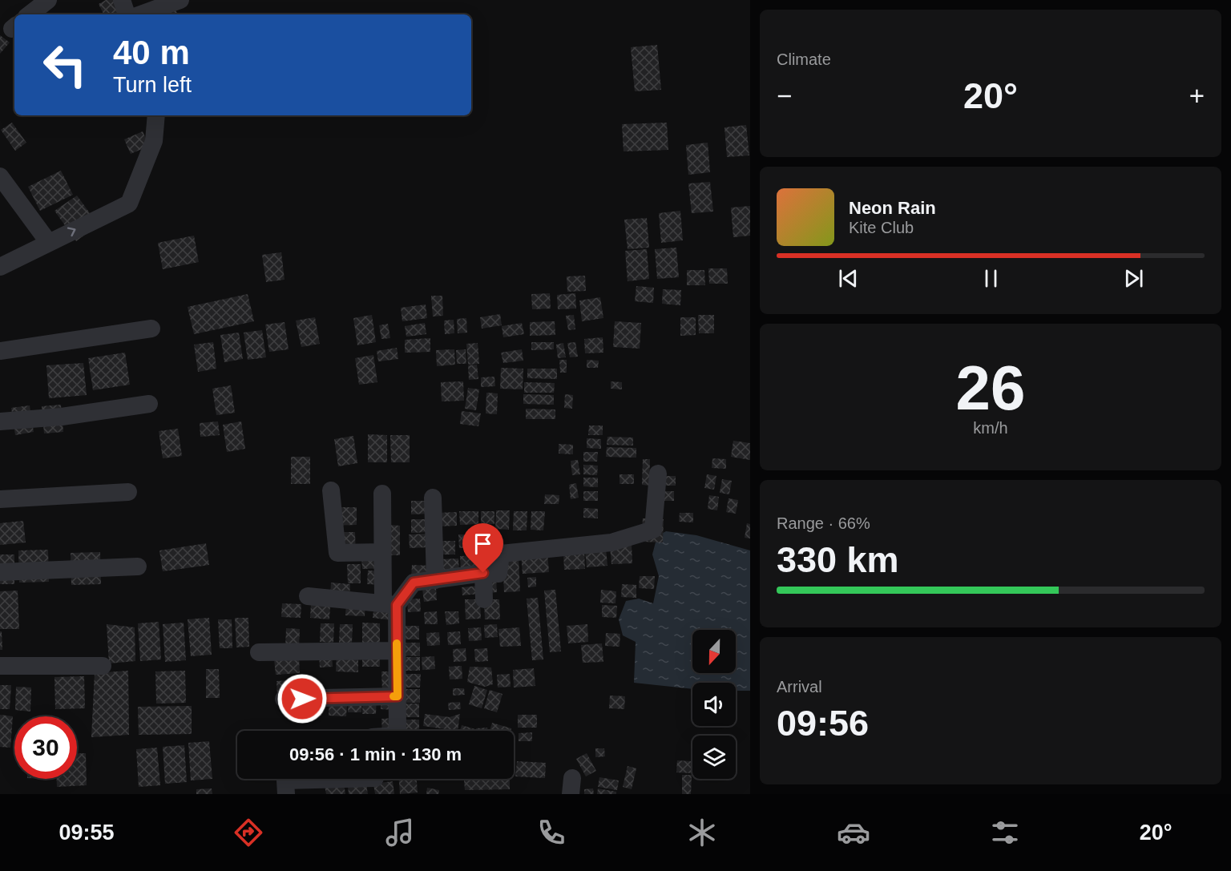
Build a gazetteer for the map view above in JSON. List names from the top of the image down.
{
  "north": "bottom",
  "page": {
    "tile": [
      "Climate",
      ["26", "km/h"],
      ["Range · 66%", "330 km"],
      ["Arrival", "09:56"]
    ],
    "turn": ["40 m", "Turn left"],
    "heat": ["−", "20°", "+"],
    "song": ["Neon Rain", "Kite Club"],
    "limit": "30",
    "trip": "09:56 · 1 min · 130 m",
    "tabs": ["09:55", "20°"]
  }
}
